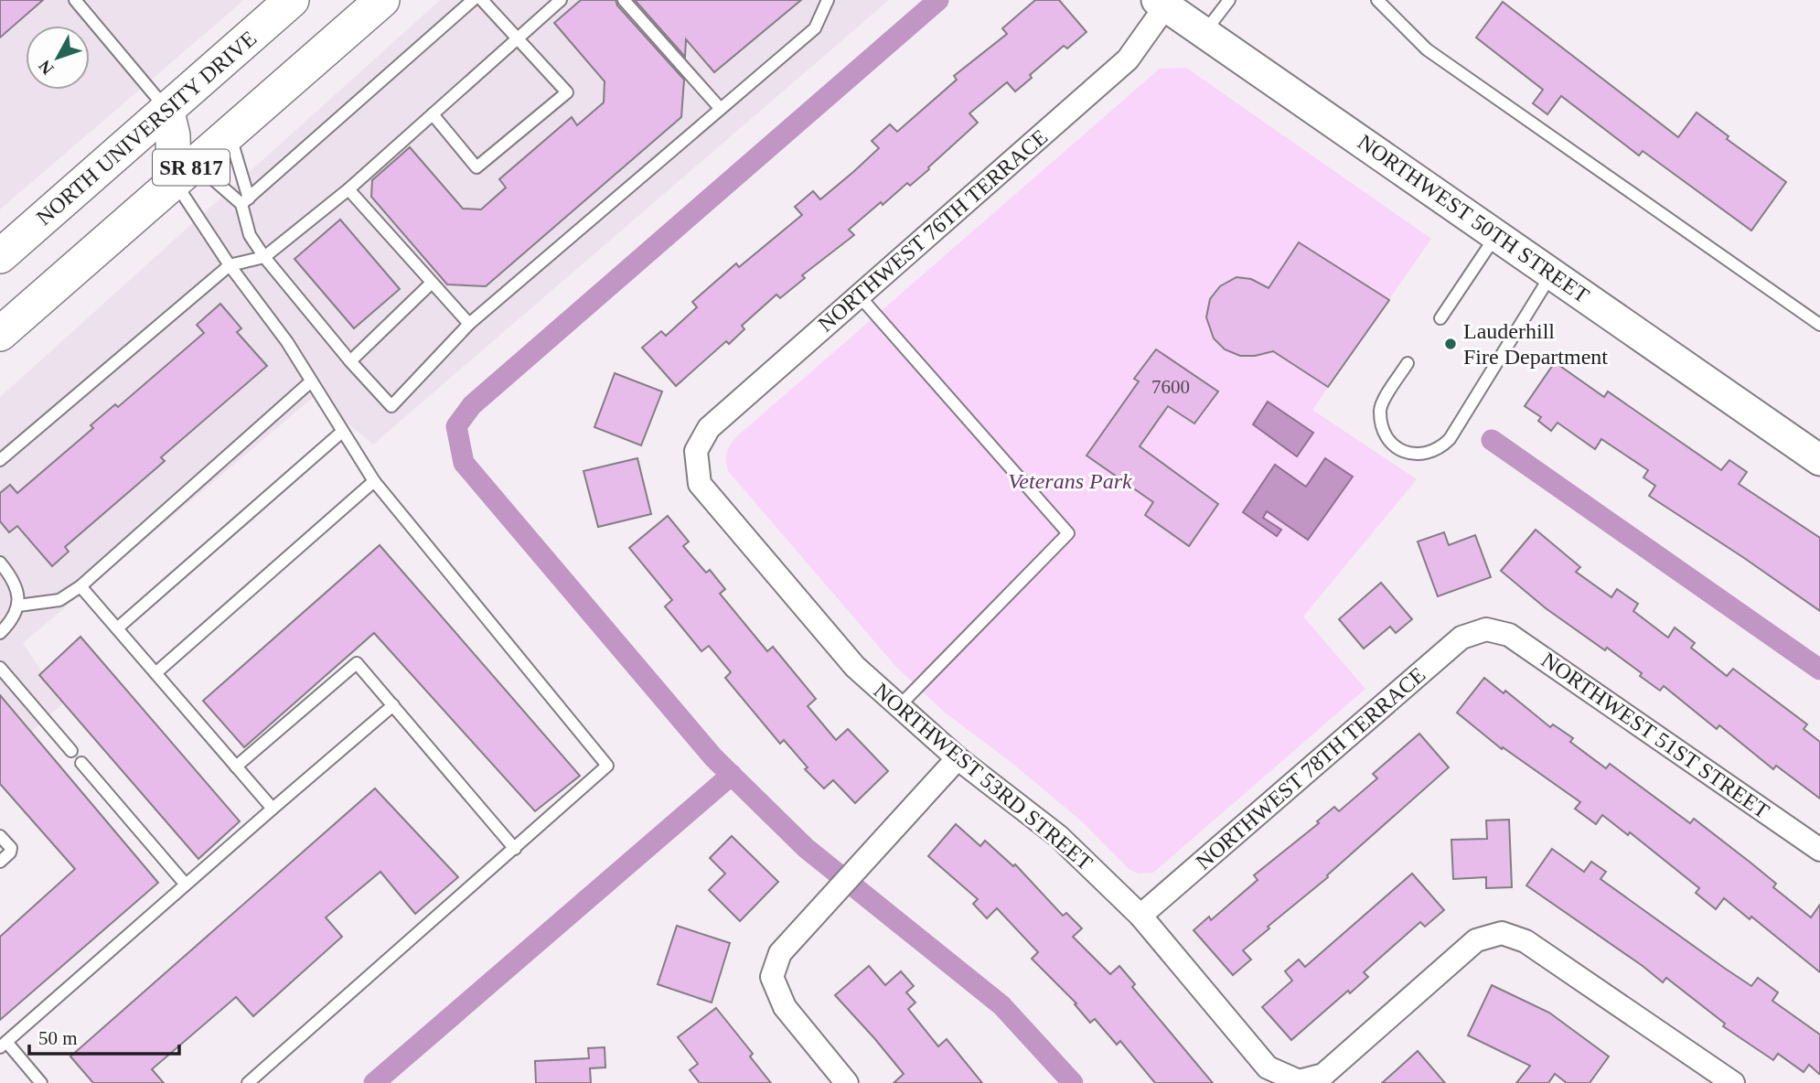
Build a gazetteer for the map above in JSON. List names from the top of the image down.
{
  "streets": {
    "main road": ["NORTH UNIVERSITY DRIVE", "SR 817"],
    "street": [
      "NORTHWEST 50TH STREET",
      "NORTHWEST 76TH TERRACE",
      "NORTHWEST 51ST STREET",
      "NORTHWEST 78TH TERRACE",
      "NORTHWEST 53RD STREET"
    ]
  },
  "crossings": [
    ["NORTHWEST 50TH STREET", "NORTHWEST 76TH TERRACE"],
    ["NORTHWEST 76TH TERRACE", "NORTHWEST 53RD STREET"],
    ["NORTHWEST 51ST STREET", "NORTHWEST 78TH TERRACE"],
    ["NORTHWEST 78TH TERRACE", "NORTHWEST 53RD STREET"]
  ],
  "parks": ["Veterans Park"],
  "places": ["Lauderhill Fire Department"],
  "house_numbers": ["7600"],
  "scale_bar": "50 m",
  "north": "bottom left"
}
